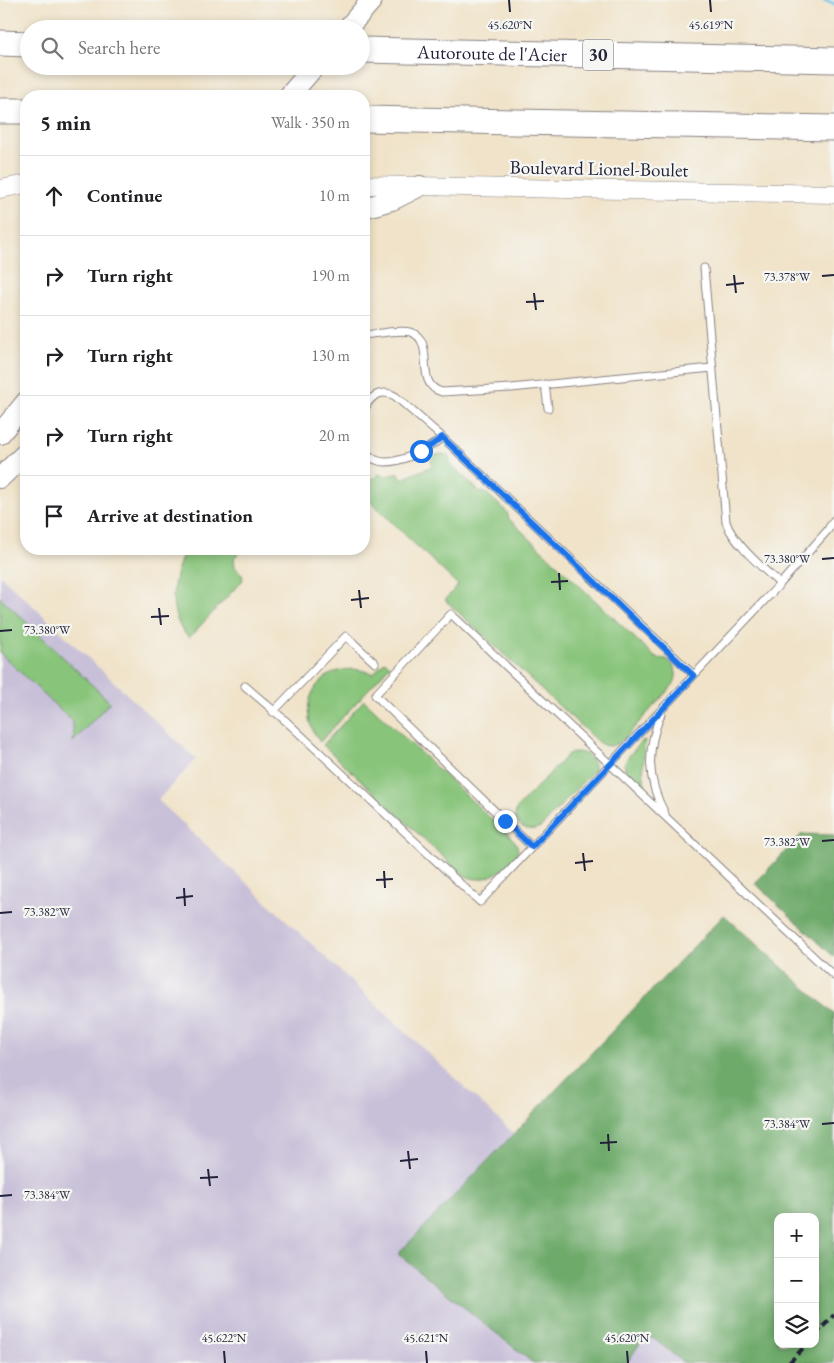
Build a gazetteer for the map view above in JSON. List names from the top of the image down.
{
  "streets": {
    "highway": ["Autoroute de l'Acier", "30"],
    "street": ["Boulevard Lionel-Boulet"]
  },
  "page": {
    "search": "Search here",
    "heading": ["5 min", "Walk · 350 m"],
    "list": [
      ["Continue", "10 m"],
      ["Turn right", "190 m"],
      ["Turn right", "130 m"],
      ["Turn right", "20 m"],
      "Arrive at destination"
    ],
    "map_buttons": ["+", "−"]
  },
  "coordinates": [
    "45.620°N",
    "45.619°N",
    "73.378°W",
    "73.380°W",
    "73.382°W",
    "73.384°W",
    "45.622°N",
    "45.621°N"
  ]
}
